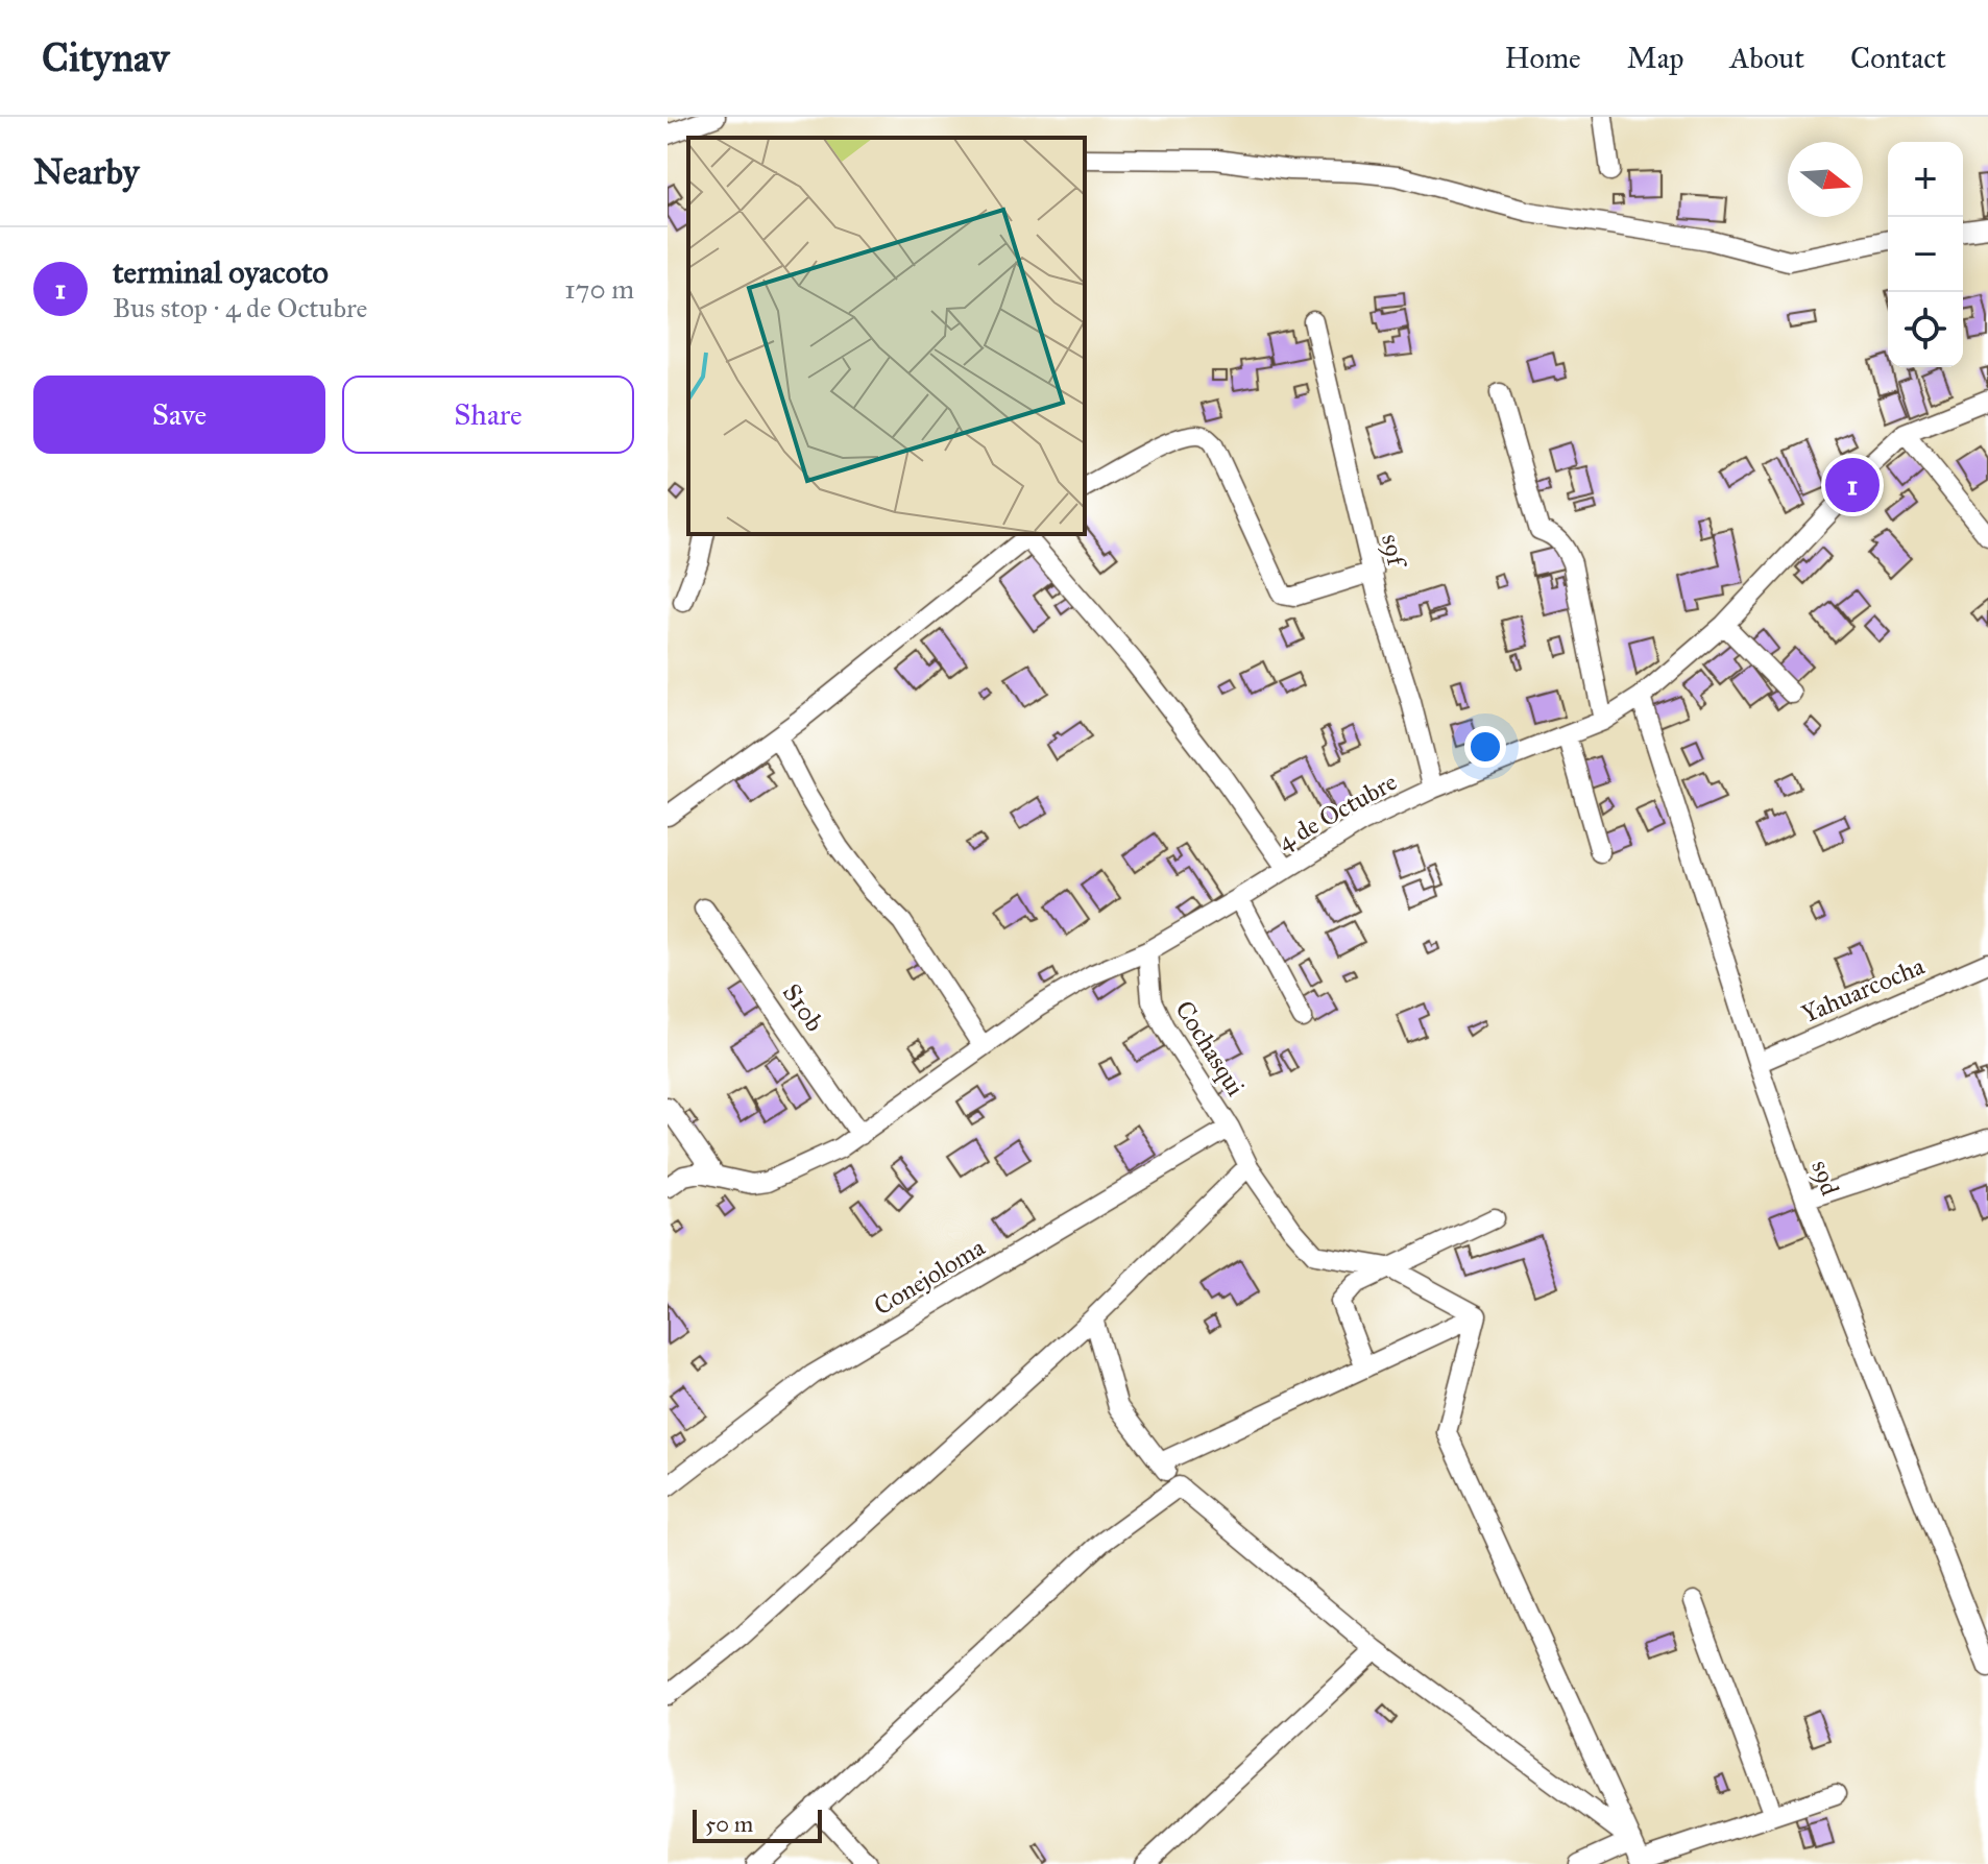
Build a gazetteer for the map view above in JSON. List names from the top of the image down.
{
  "streets": {
    "street": [
      "s9f",
      "4 de Octubre",
      "Yahuarcocha",
      "S10b",
      "Cochasqui",
      "s9d",
      "Conejoloma"
    ]
  },
  "crossings": [
    ["s9f", "4 de Octubre"],
    ["4 de Octubre", "S10b"],
    ["4 de Octubre", "Cochasqui"],
    ["4 de Octubre", "s9d"],
    ["Yahuarcocha", "s9d"],
    ["Cochasqui", "Conejoloma"]
  ],
  "scale_bar": "50 m",
  "north": "right",
  "page": {
    "header": "Citynav",
    "nav": [
      "Home",
      "Map",
      "About",
      "Contact"
    ],
    "heading": "Nearby",
    "map_buttons": ["+", "−"],
    "list": [
      {
        "mark": "1",
        "name": "terminal oyacoto",
        "note": "Bus stop · 4 de Octubre",
        "value": "170 m"
      }
    ],
    "buttons": ["Save", "Share"],
    "pins": "1",
    "scale": "50 m"
  }
}
